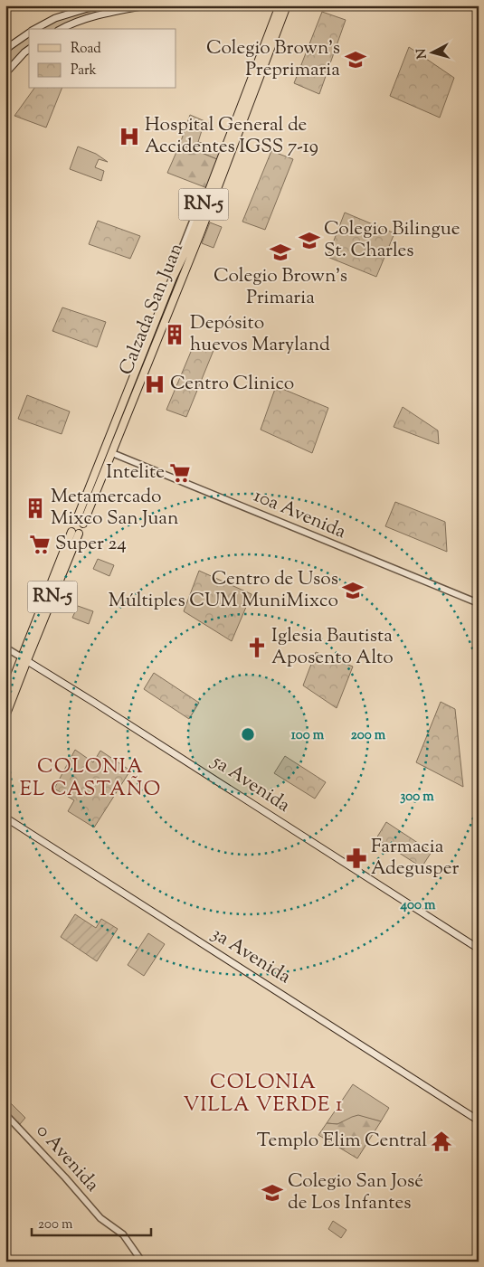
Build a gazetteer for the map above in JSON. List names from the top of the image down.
{
  "streets": {
    "main road": [
      "RN-5",
      "Calzada San Juan",
      "5a Avenida",
      "3a Avenida"
    ],
    "street": ["10a Avenida", "0 Avenida"]
  },
  "crossings": [
    ["RN-5", "5a Avenida"],
    ["Calzada San Juan", "10a Avenida"]
  ],
  "districts": ["COLONIA EL CASTAÑO", "COLONIA VILLA VERDE 1"],
  "places": {
    "school or university": [
      "Colegio Brown's Preprimaria",
      "Colegio Bilingue St. Charles",
      "Colegio Brown's Primaria",
      "Centro de Usos Múltiples CUM MuniMixco",
      "Colegio San José de Los Infantes"
    ],
    "hospital": ["Hospital General de Accidentes IGSS 7-19", "Centro Clinico"],
    "building": ["Depósito huevos Maryland", "Metamercado Mixco San Juan"],
    "supermarket": ["Intelite", "Super 24"],
    "church": ["Iglesia Bautista Aposento Alto"],
    "pharmacy": ["Farmacia Adegusper"],
    "temple": ["Templo Elim Central"]
  },
  "legend": ["Road", "Park"],
  "scale_bar": "200 m",
  "north": "left",
  "rings": [
    "100 m",
    "200 m",
    "300 m",
    "400 m"
  ]
}
